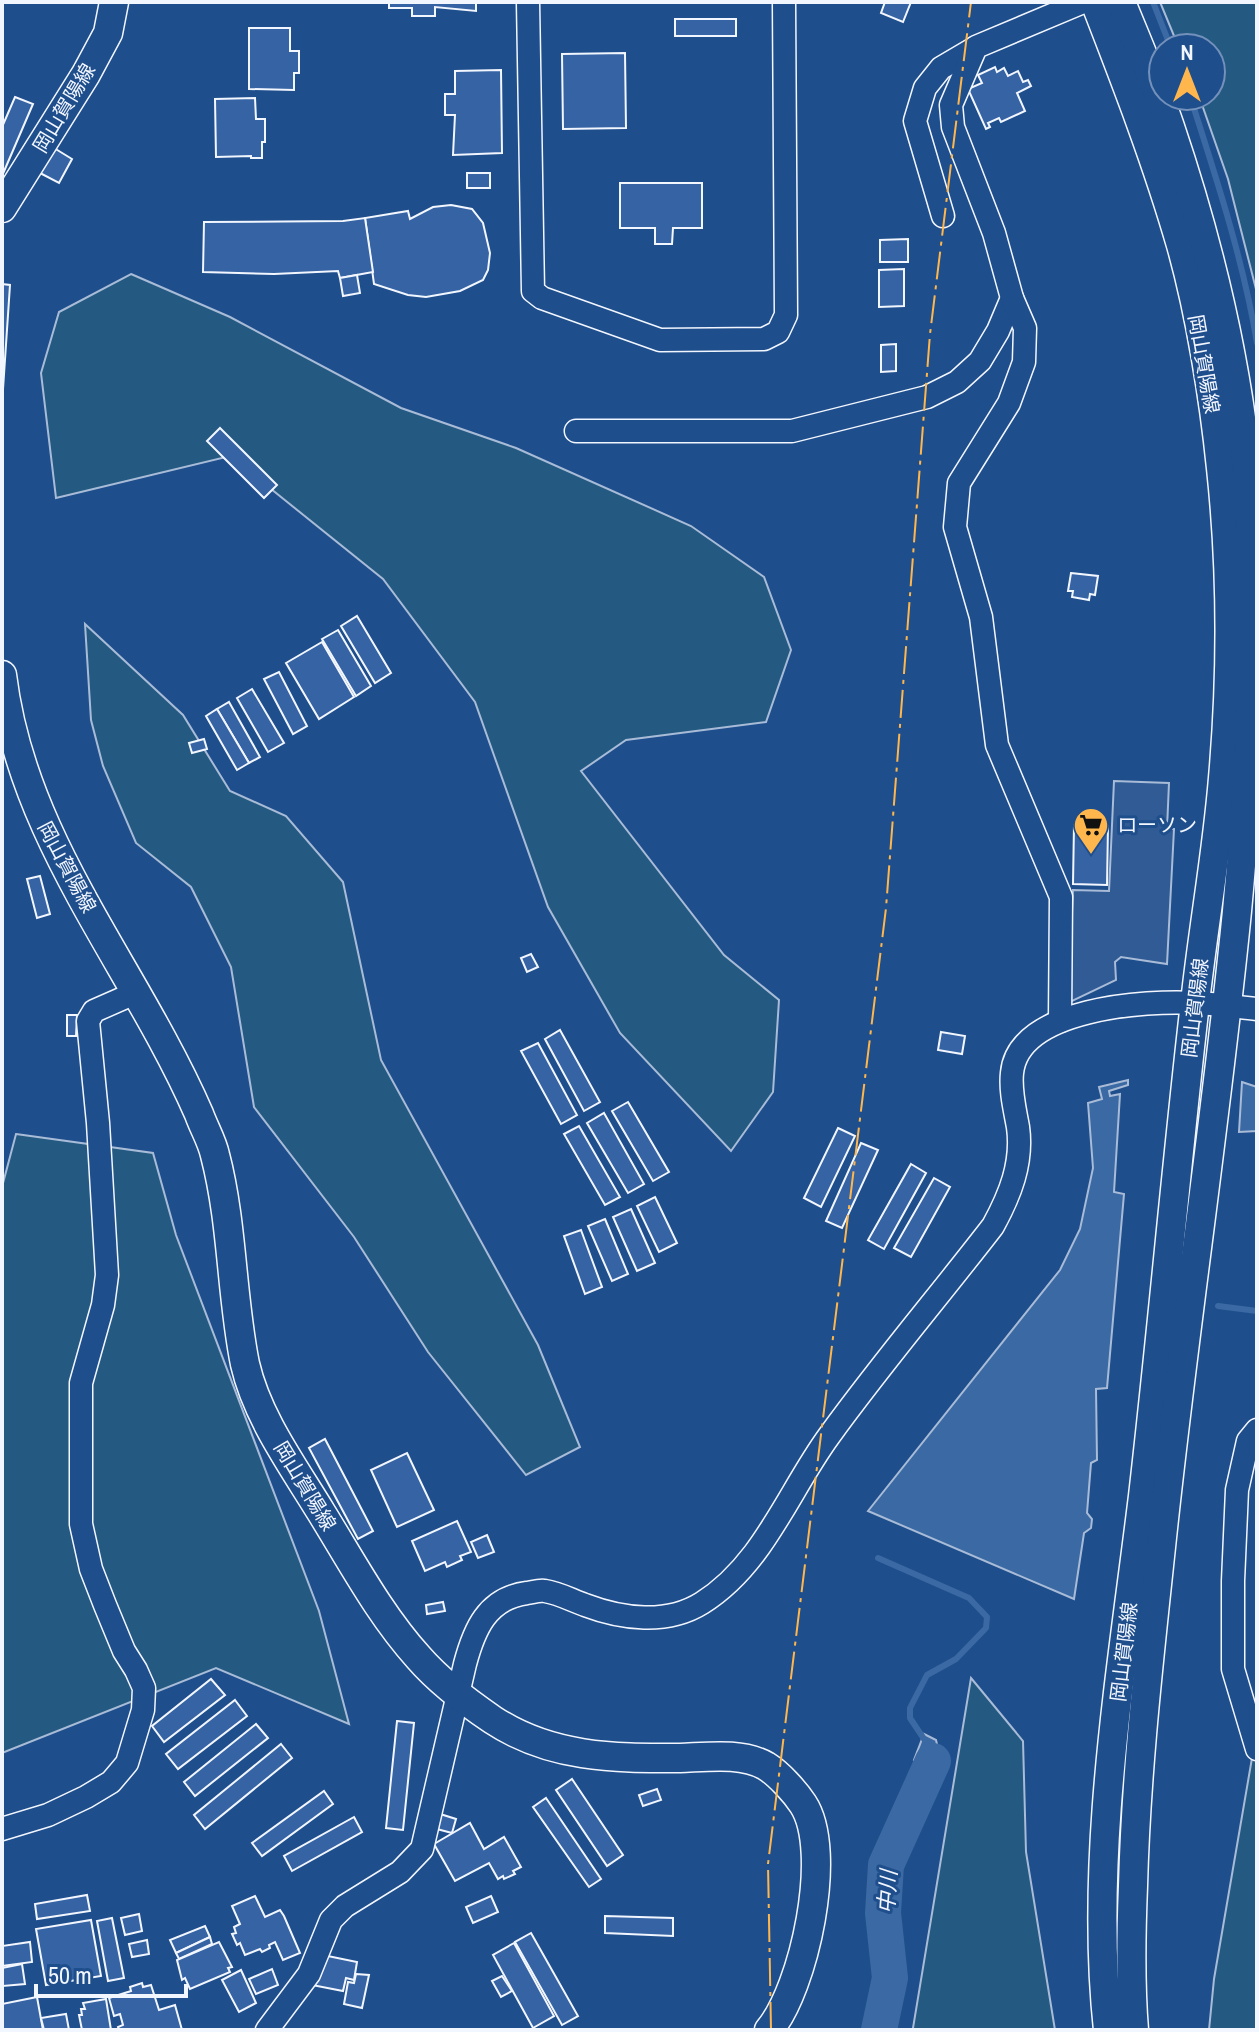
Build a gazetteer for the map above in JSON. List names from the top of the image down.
{
  "streets": {
    "main road": ["岡山賀陽線"]
  },
  "water": ["中川"],
  "places": {
    "supermarket": ["ローソン"]
  },
  "scale_bar": "50 m",
  "north": "top"
}
